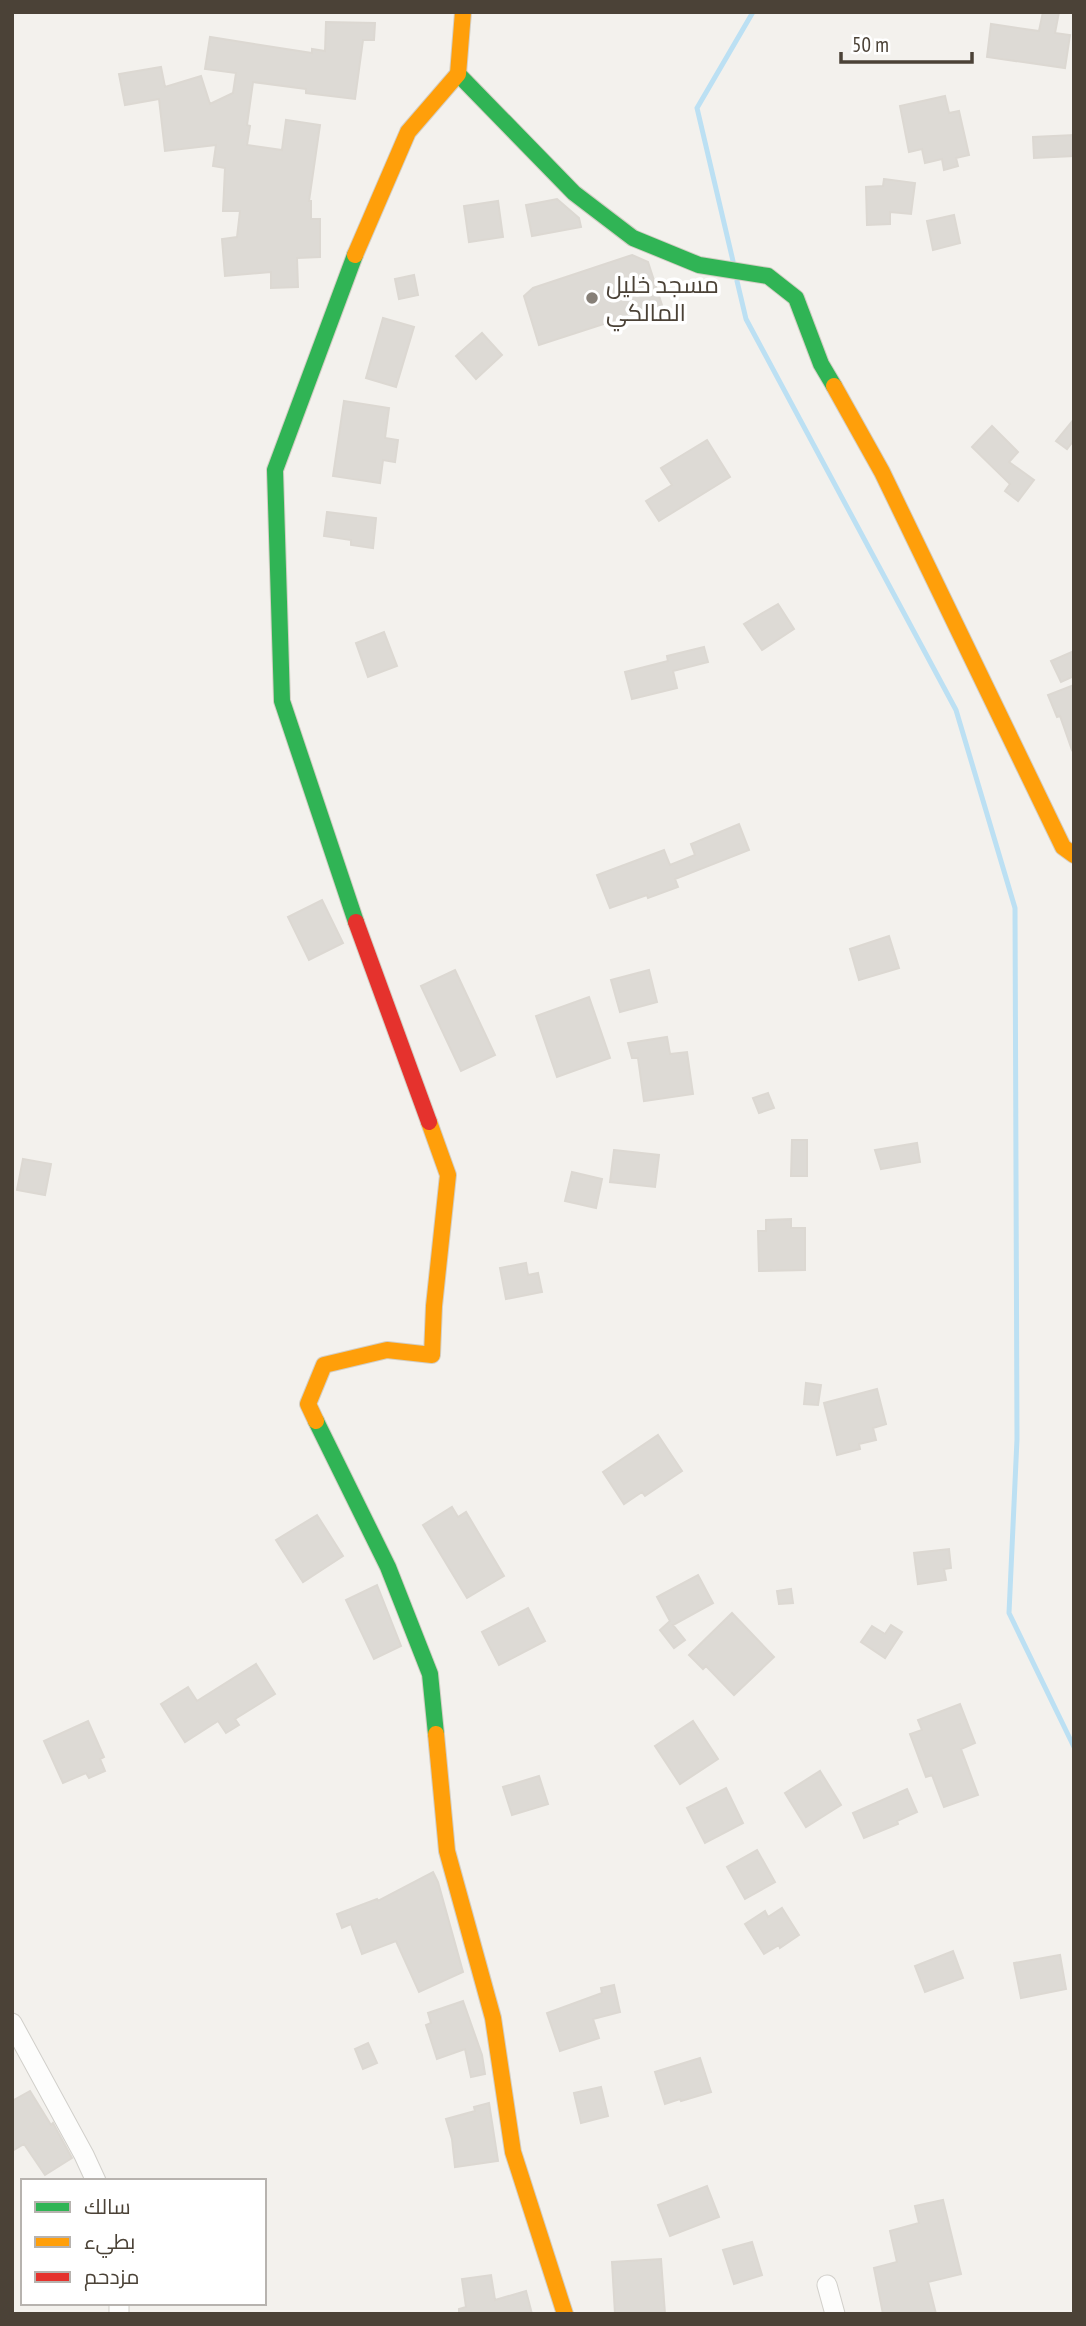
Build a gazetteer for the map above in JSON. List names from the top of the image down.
{
  "places": ["مسجد خليل المالكي"],
  "legend": ["سالك", "بطيء", "مزدحم"],
  "scale_bar": "50 m"
}
